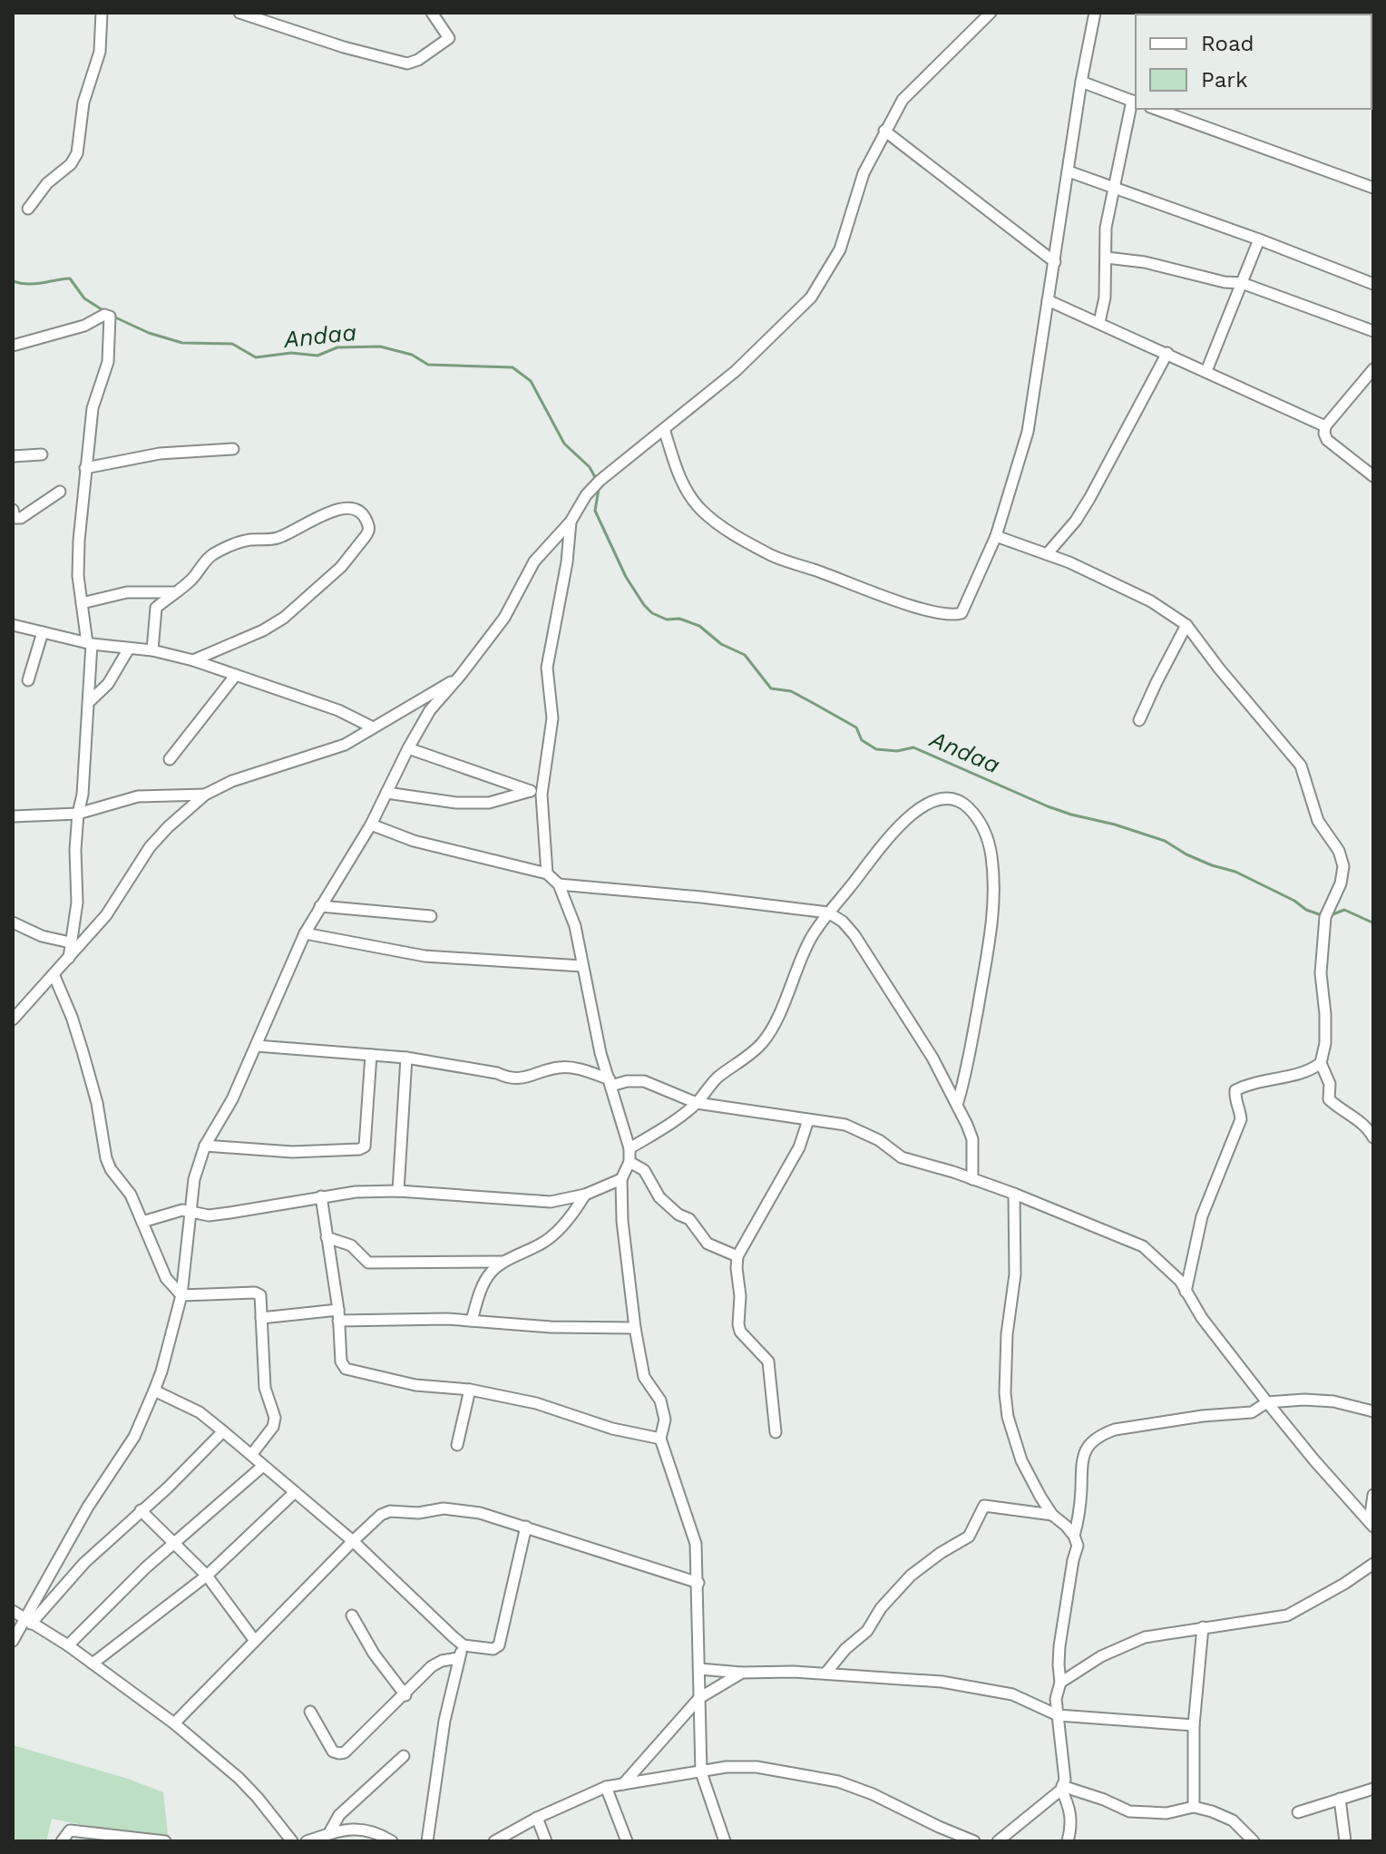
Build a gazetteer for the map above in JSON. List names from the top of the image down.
{
  "water": ["Andaa"],
  "legend": ["Road", "Park"]
}
